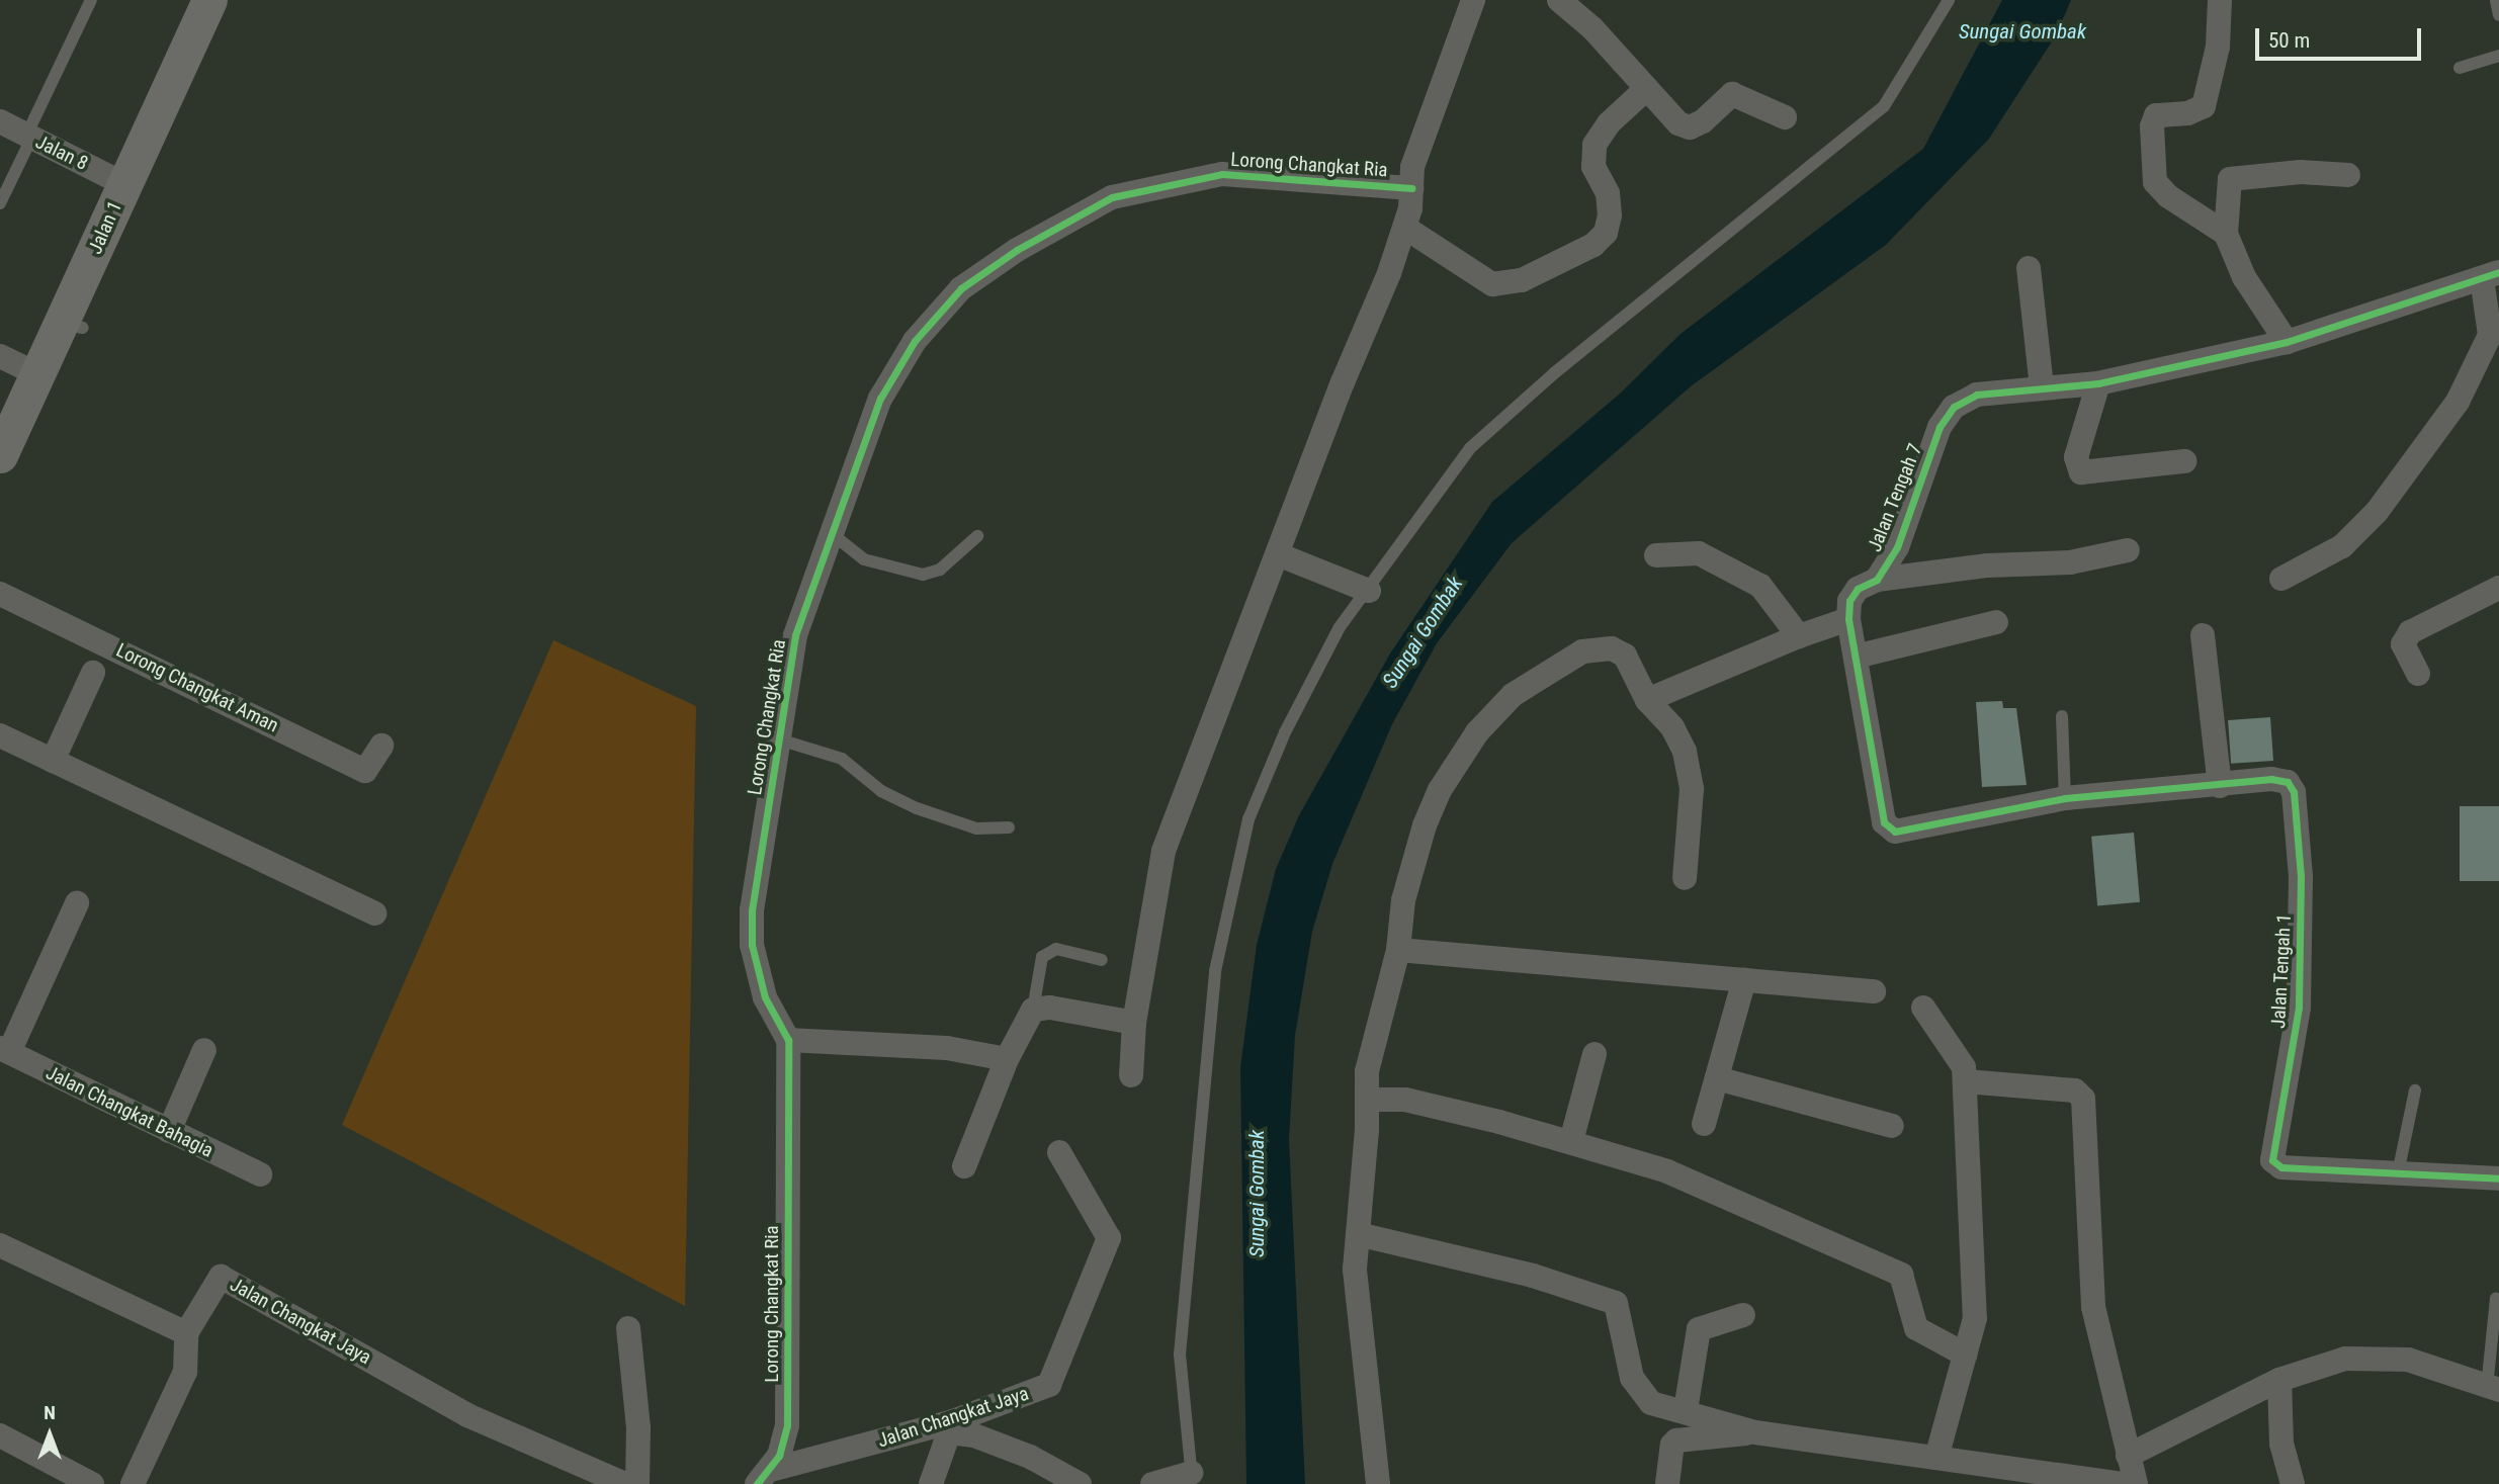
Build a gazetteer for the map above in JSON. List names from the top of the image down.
{
  "streets": {
    "street": [
      "Jalan 8",
      "Lorong Changkat Ria",
      "Jalan 1",
      "Jalan Tengah 7",
      "Lorong Changkat Aman",
      "Jalan Tengah 1",
      "Jalan Changkat Bahagia",
      "Jalan Changkat Jaya"
    ]
  },
  "crossings": [
    ["Jalan 8", "Jalan 1"],
    ["Lorong Changkat Ria", "Jalan Changkat Jaya"],
    ["Jalan Tengah 7", "Jalan Tengah 1"]
  ],
  "water": ["Sungai Gombak"],
  "scale_bar": "50 m",
  "north": "top"
}
